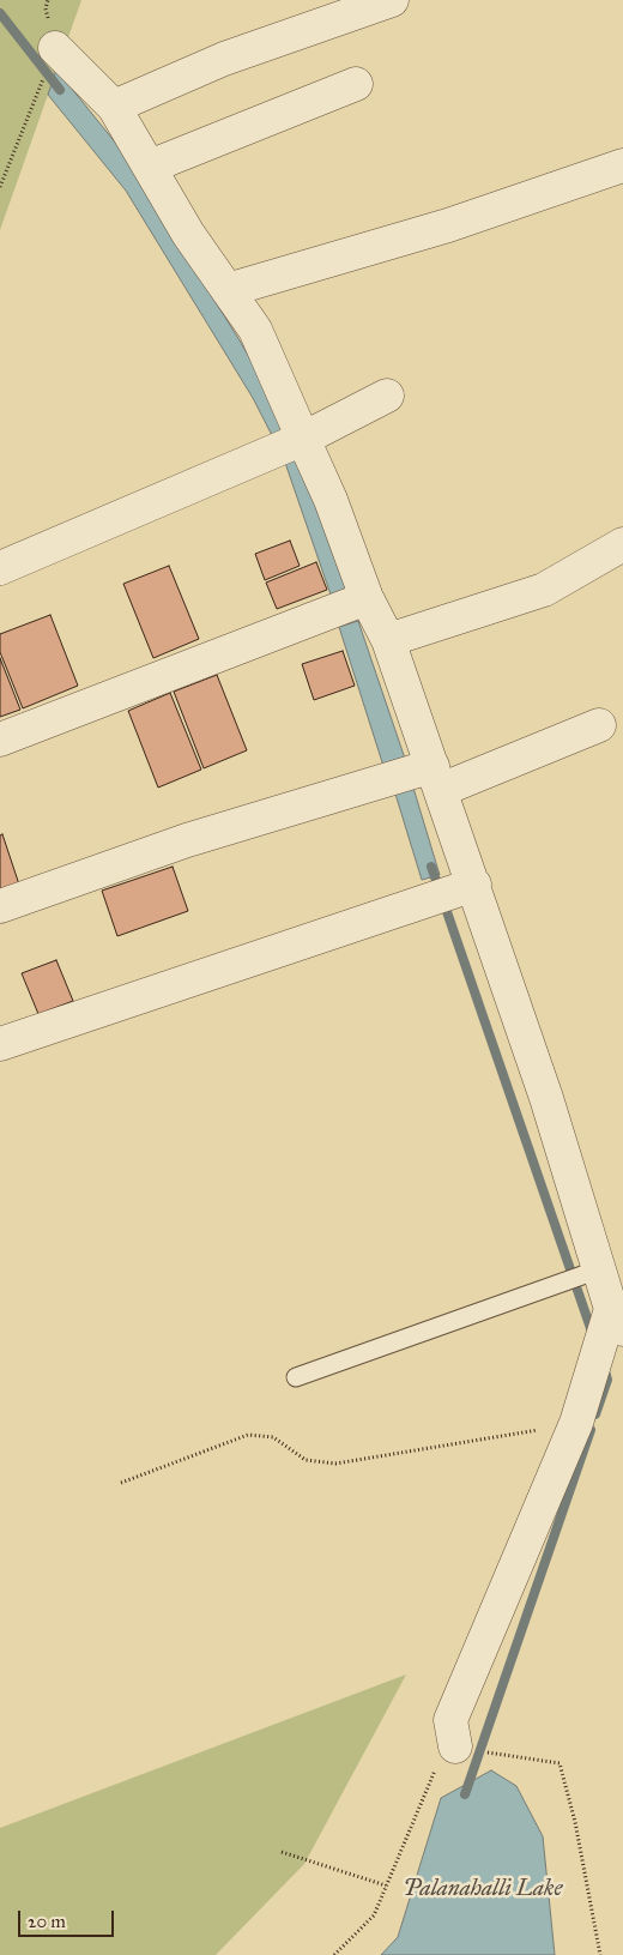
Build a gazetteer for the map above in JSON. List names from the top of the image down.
{
  "water": ["Palanahalli Lake"],
  "scale_bar": "20 m"
}
